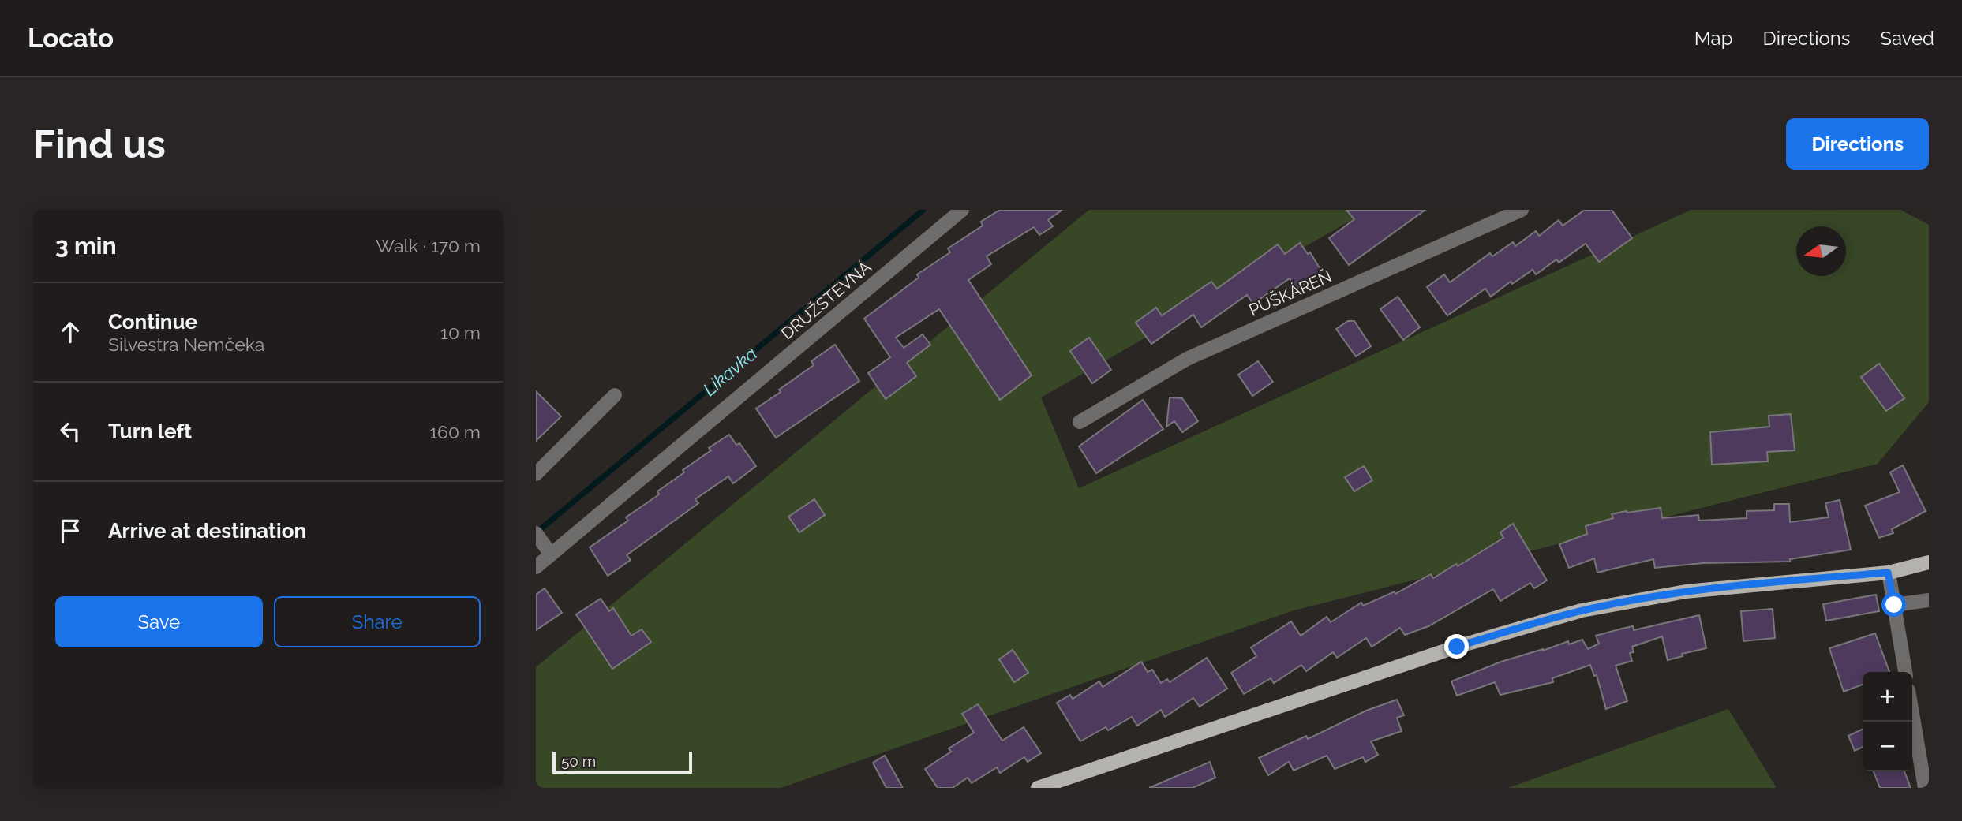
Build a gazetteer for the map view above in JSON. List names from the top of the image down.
{
  "streets": {
    "street": ["PUŠKÁREŇ", "DRUŽSTEVNÁ"]
  },
  "water": ["Likavka"],
  "scale_bar": "50 m",
  "north": "left",
  "page": {
    "header": "Locato",
    "nav": ["Map", "Directions", "Saved"],
    "buttons": [
      "Directions",
      ["Save", "Share"]
    ],
    "title": "Find us",
    "heading": ["3 min", "Walk · 170 m"],
    "list": [
      ["Continue", "Silvestra Nemčeka", "10 m"],
      ["Turn left", "160 m"],
      "Arrive at destination"
    ],
    "map_buttons": ["+", "−"],
    "scale": "50 m"
  }
}
